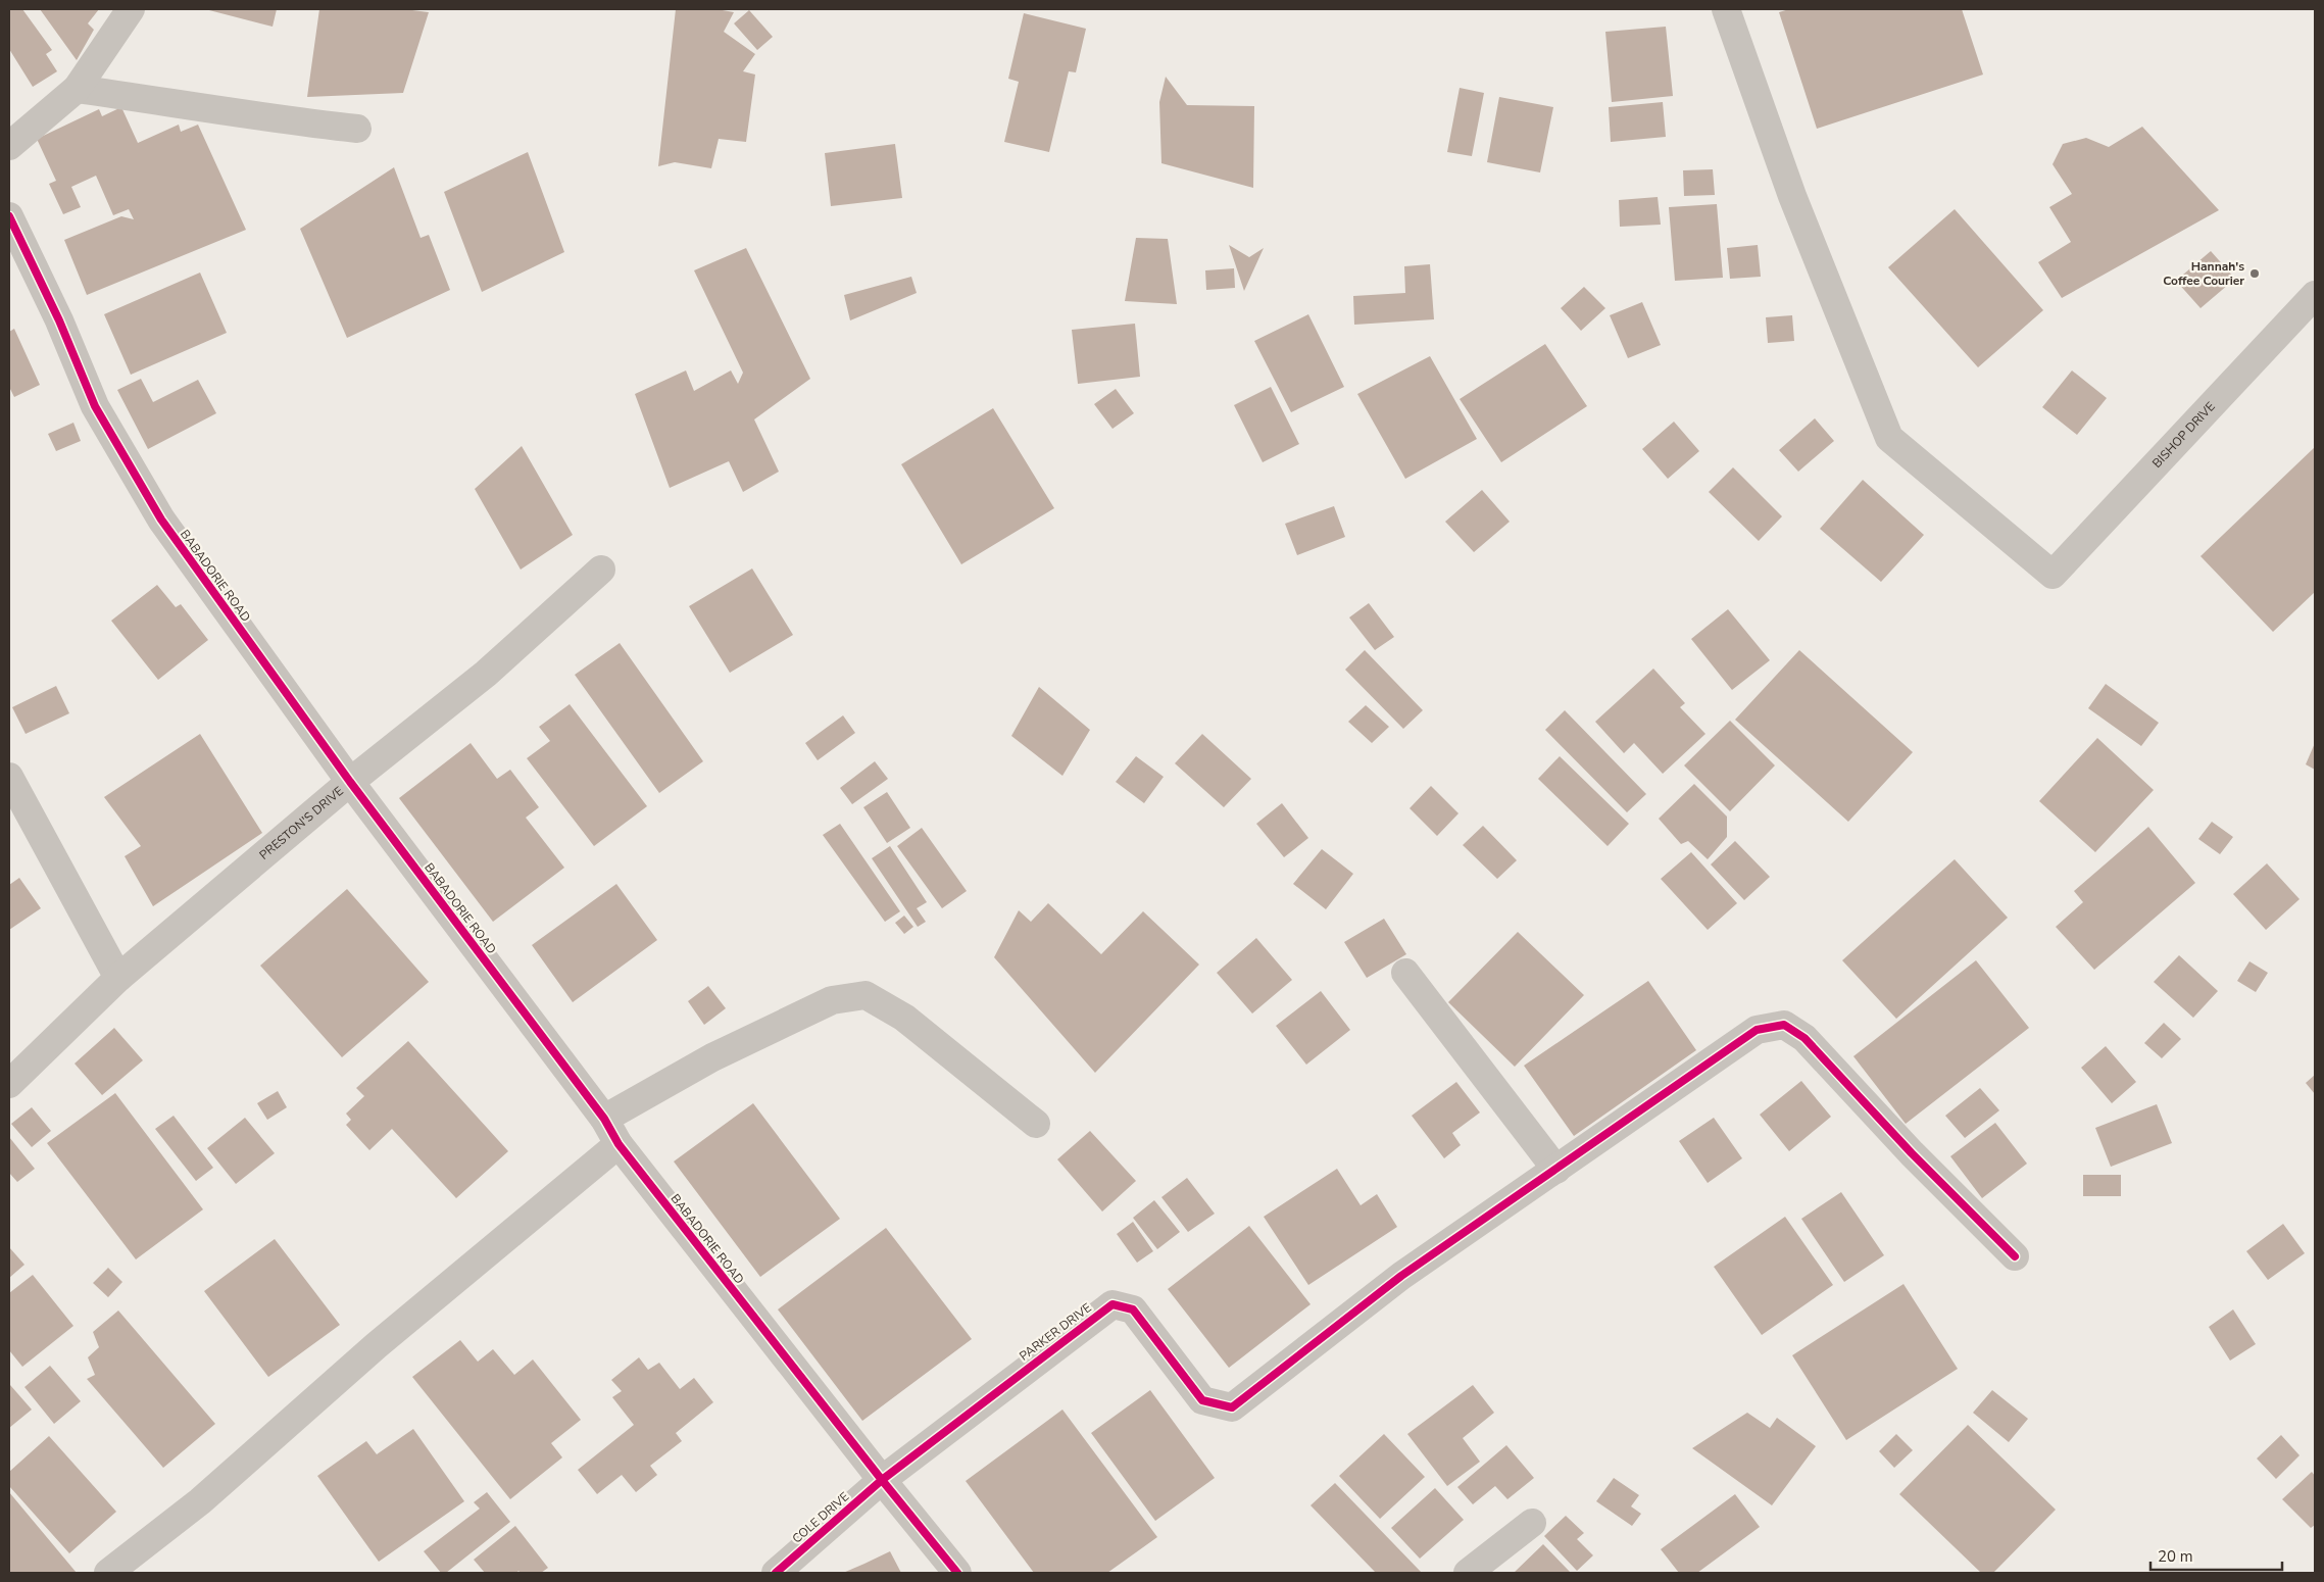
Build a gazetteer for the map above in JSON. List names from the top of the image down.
{
  "streets": {
    "street": [
      "BISHOP DRIVE",
      "BABADORIE ROAD",
      "PRESTON'S DRIVE",
      "PARKER DRIVE",
      "COLE DRIVE"
    ]
  },
  "crossings": [
    ["BABADORIE ROAD", "PRESTON'S DRIVE"],
    ["BABADORIE ROAD", "PARKER DRIVE"],
    ["BABADORIE ROAD", "COLE DRIVE"],
    ["PARKER DRIVE", "COLE DRIVE"]
  ],
  "places": ["Hannah's Coffee Courier"],
  "scale_bar": "20 m"
}
